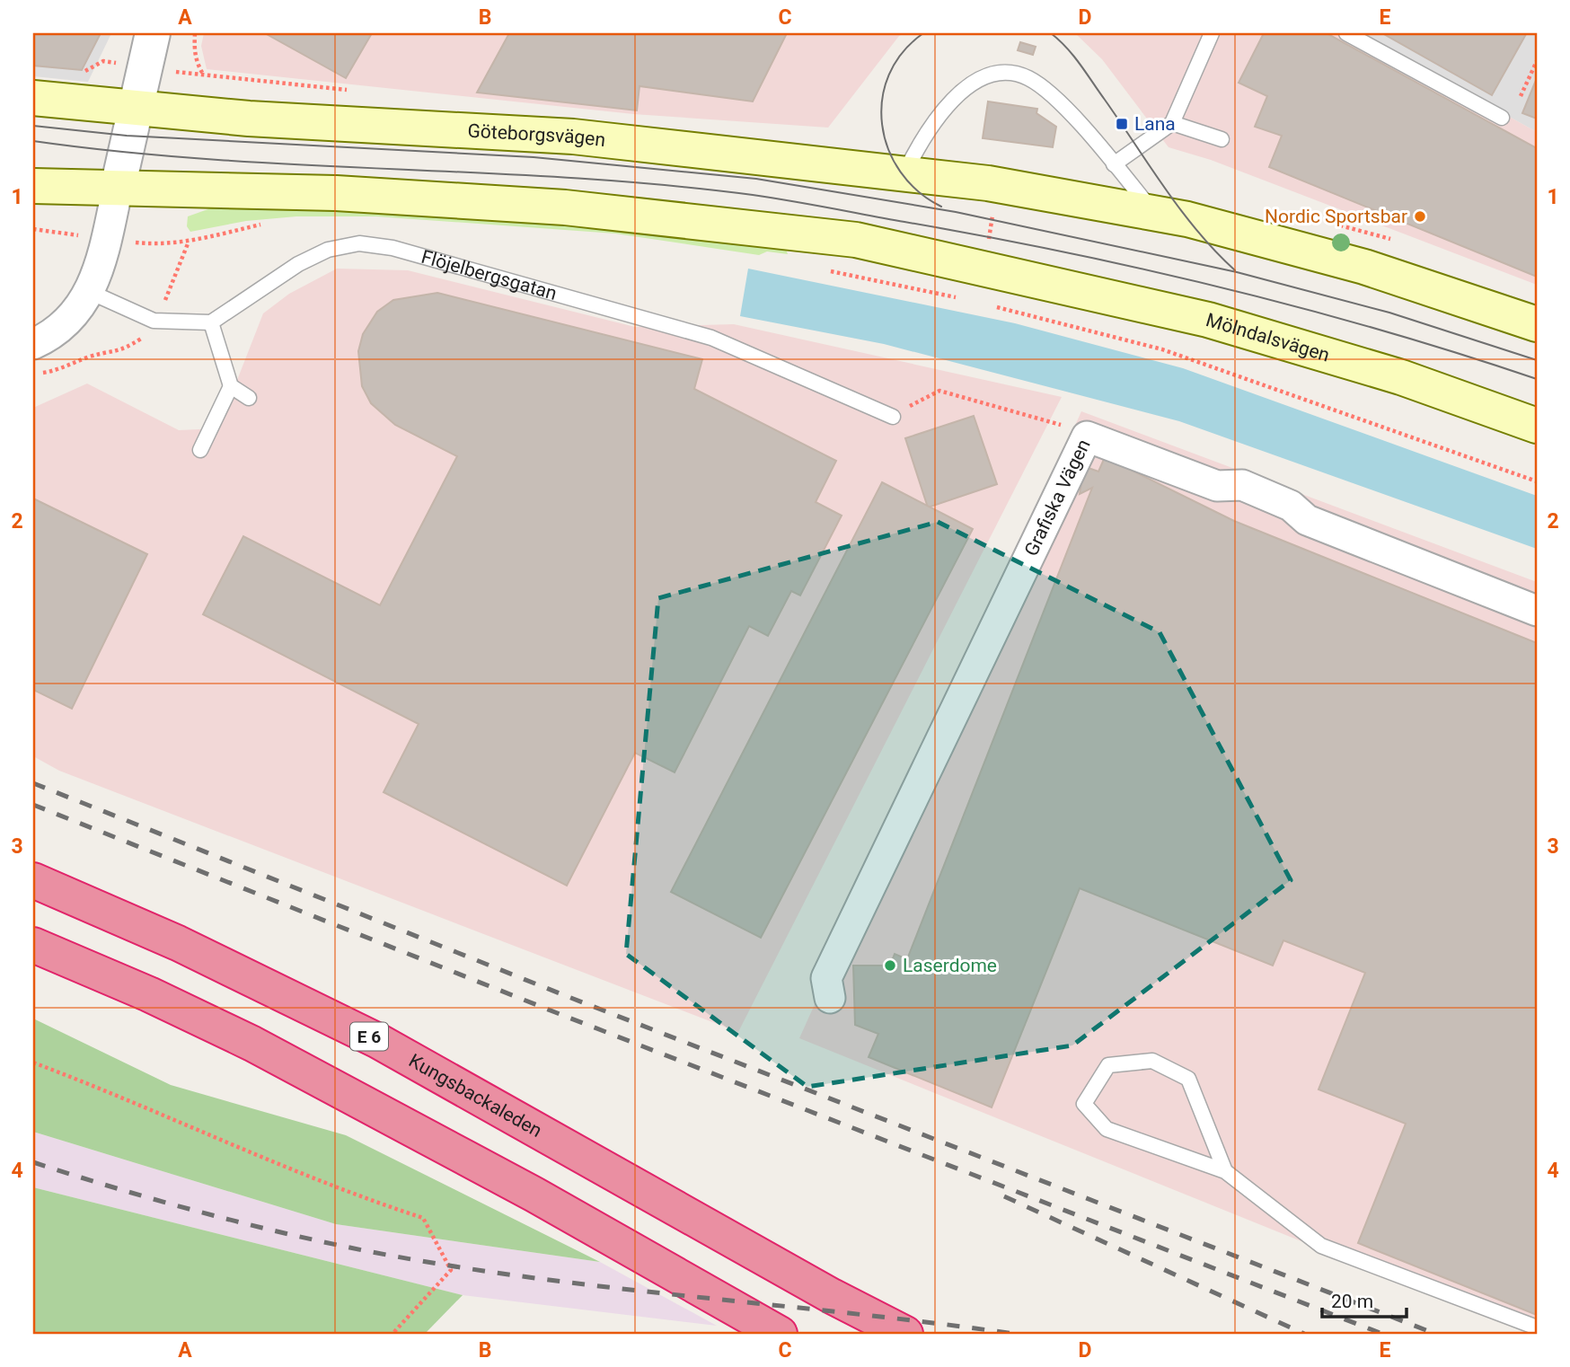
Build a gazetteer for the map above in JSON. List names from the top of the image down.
{
  "streets": {
    "highway": ["E 6", "Kungsbackaleden"],
    "main road": ["Göteborgsvägen", "Mölndalsvägen"],
    "street": ["Grafiska Vägen"],
    "lane": ["Flöjelbergsgatan"]
  },
  "places": {
    "transit": ["Lana"],
    "other": ["Nordic Sportsbar", "Laserdome"]
  },
  "scale_bar": "20 m",
  "grid": {
    "columns": [
      "A",
      "B",
      "C",
      "D",
      "E"
    ],
    "rows": [
      "1",
      "2",
      "3",
      "4"
    ]
  }
}
